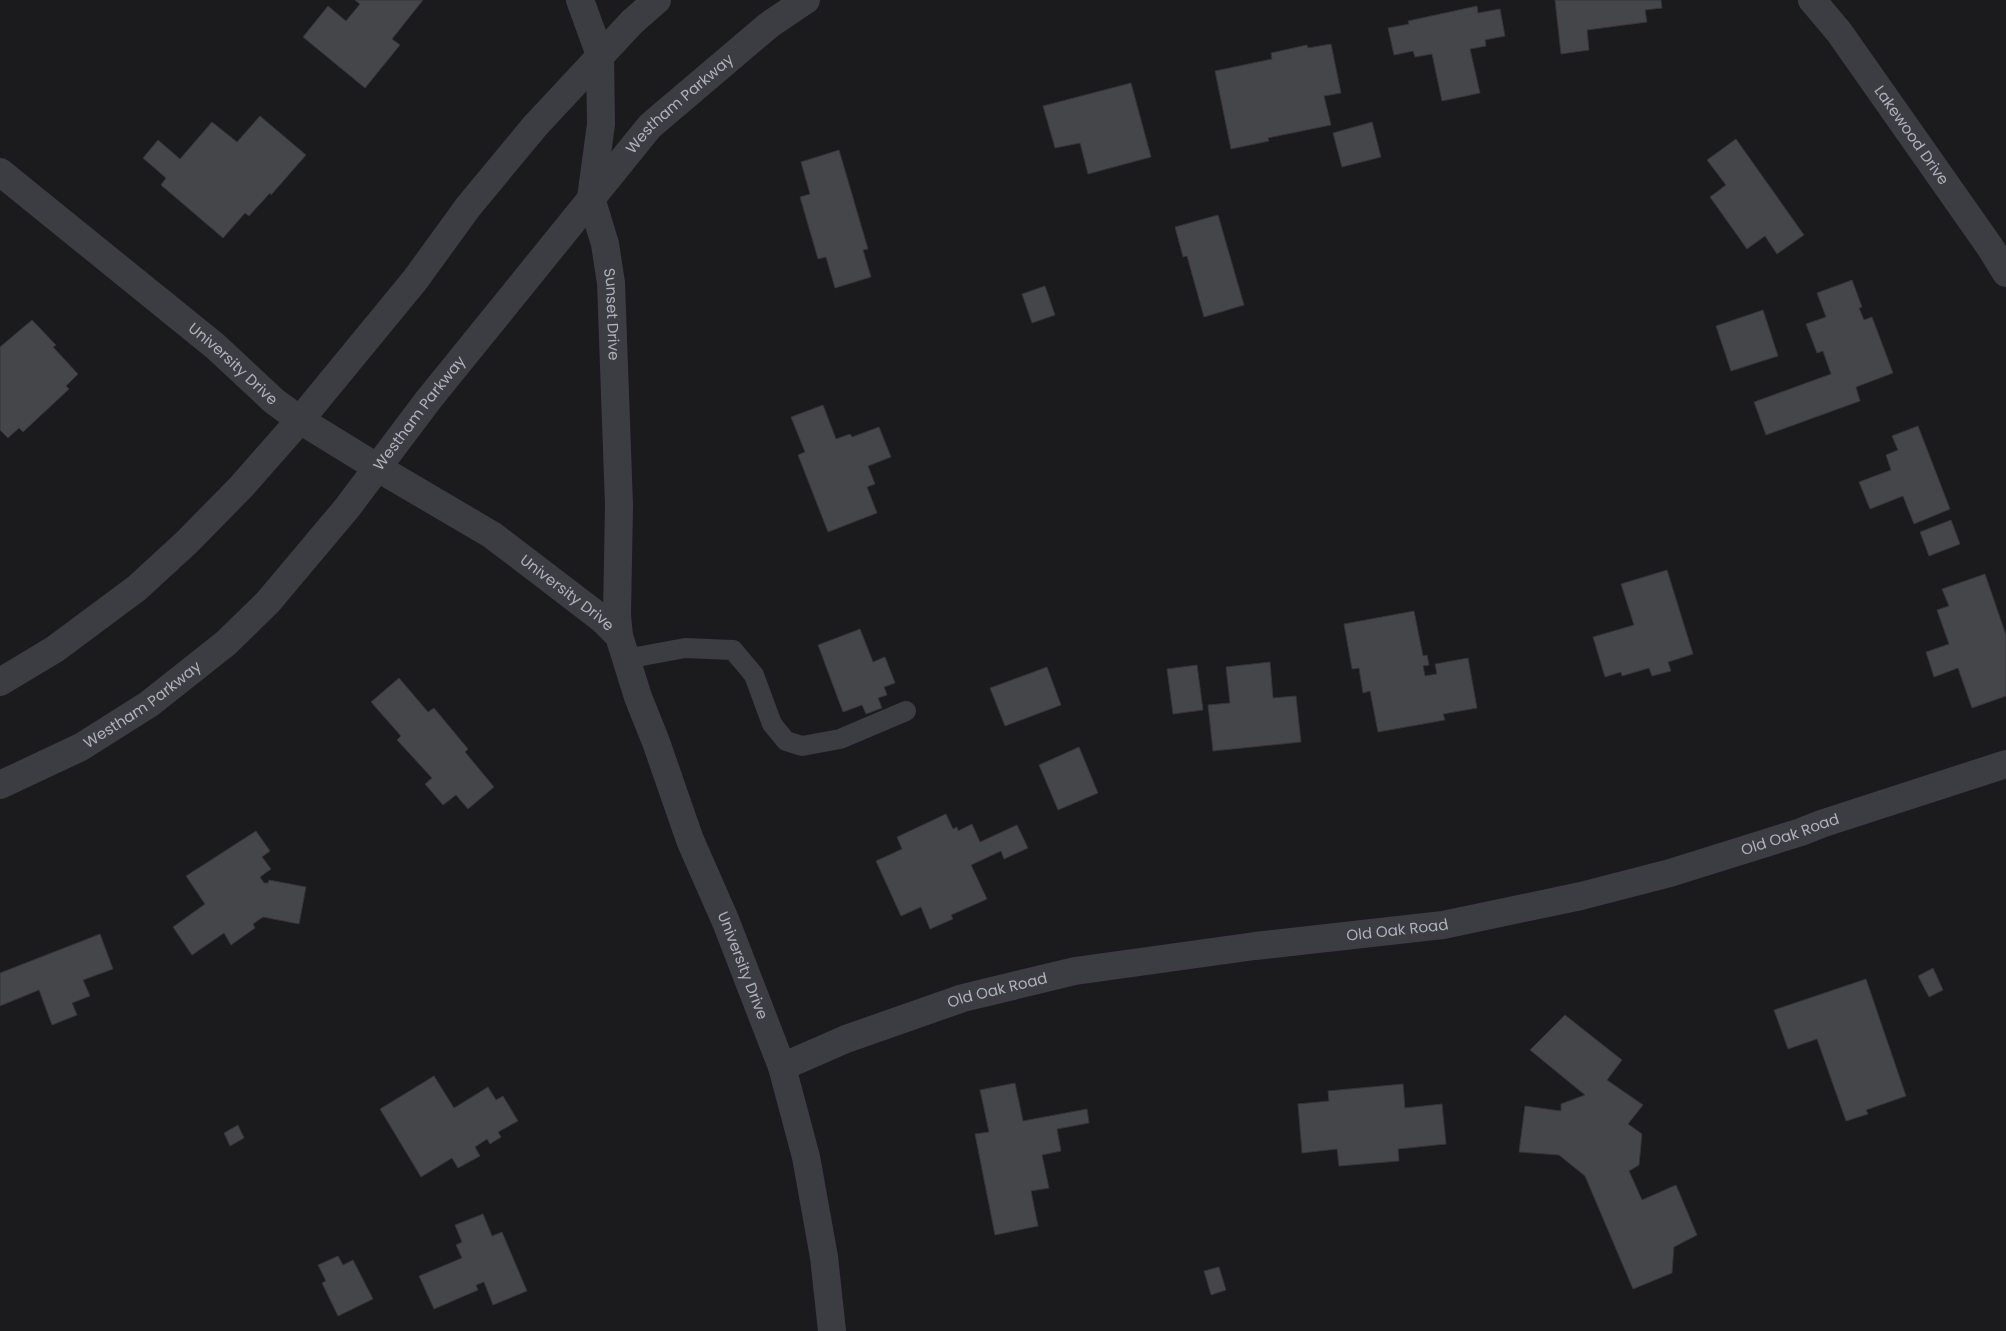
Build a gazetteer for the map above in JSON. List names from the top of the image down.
{
  "streets": {
    "street": [
      "Westham Parkway",
      "Lakewood Drive",
      "Sunset Drive",
      "University Drive",
      "Old Oak Road"
    ]
  },
  "crossings": [
    ["Westham Parkway", "Sunset Drive"],
    ["Westham Parkway", "University Drive"],
    ["Sunset Drive", "University Drive"],
    ["University Drive", "Old Oak Road"]
  ]
}
